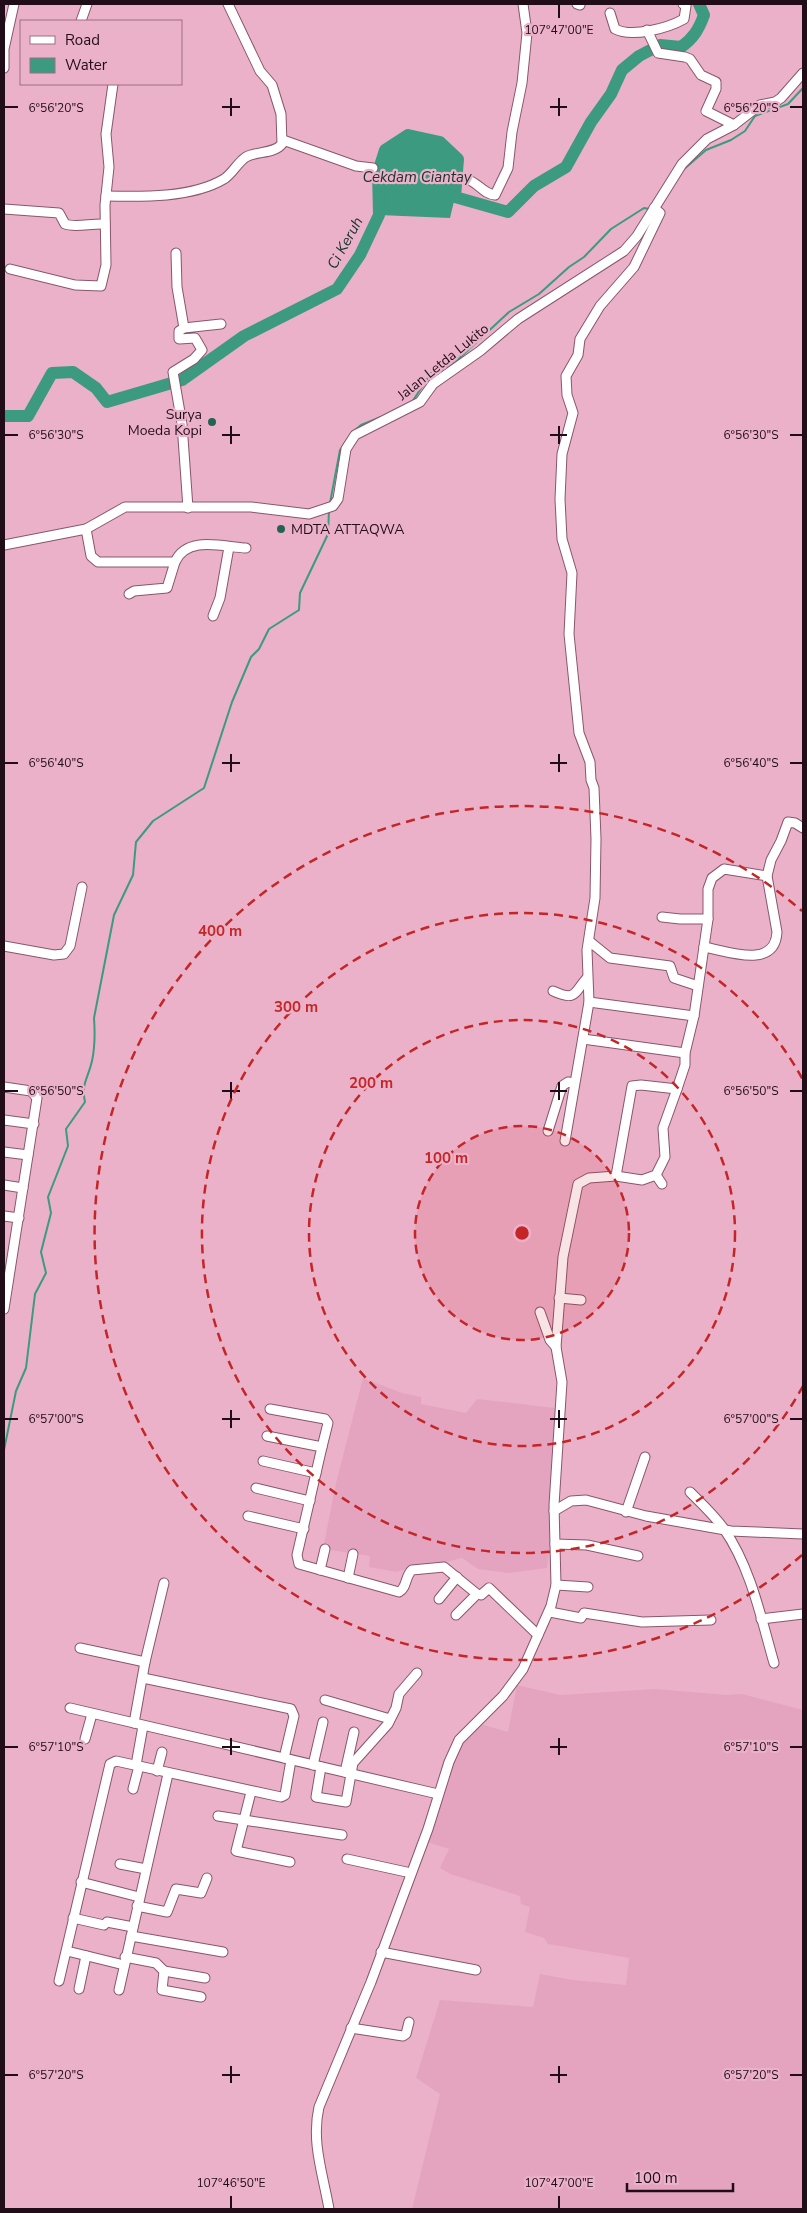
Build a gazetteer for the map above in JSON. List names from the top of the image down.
{
  "streets": {
    "street": ["Jalan Letda Lukito"]
  },
  "water": ["Cekdam Ciantay", "Ci Keruh"],
  "places": ["Surya Moeda Kopi", "MDTA ATTAQWA"],
  "legend": ["Road", "Water"],
  "scale_bar": "100 m",
  "coordinates": [
    "107°47'00\"E",
    "6°56'20\"S",
    "6°56'30\"S",
    "6°56'40\"S",
    "6°56'50\"S",
    "6°57'00\"S",
    "6°57'10\"S",
    "6°57'20\"S",
    "107°46'50\"E"
  ],
  "rings": [
    "400 m",
    "300 m",
    "200 m",
    "100 m"
  ]
}
